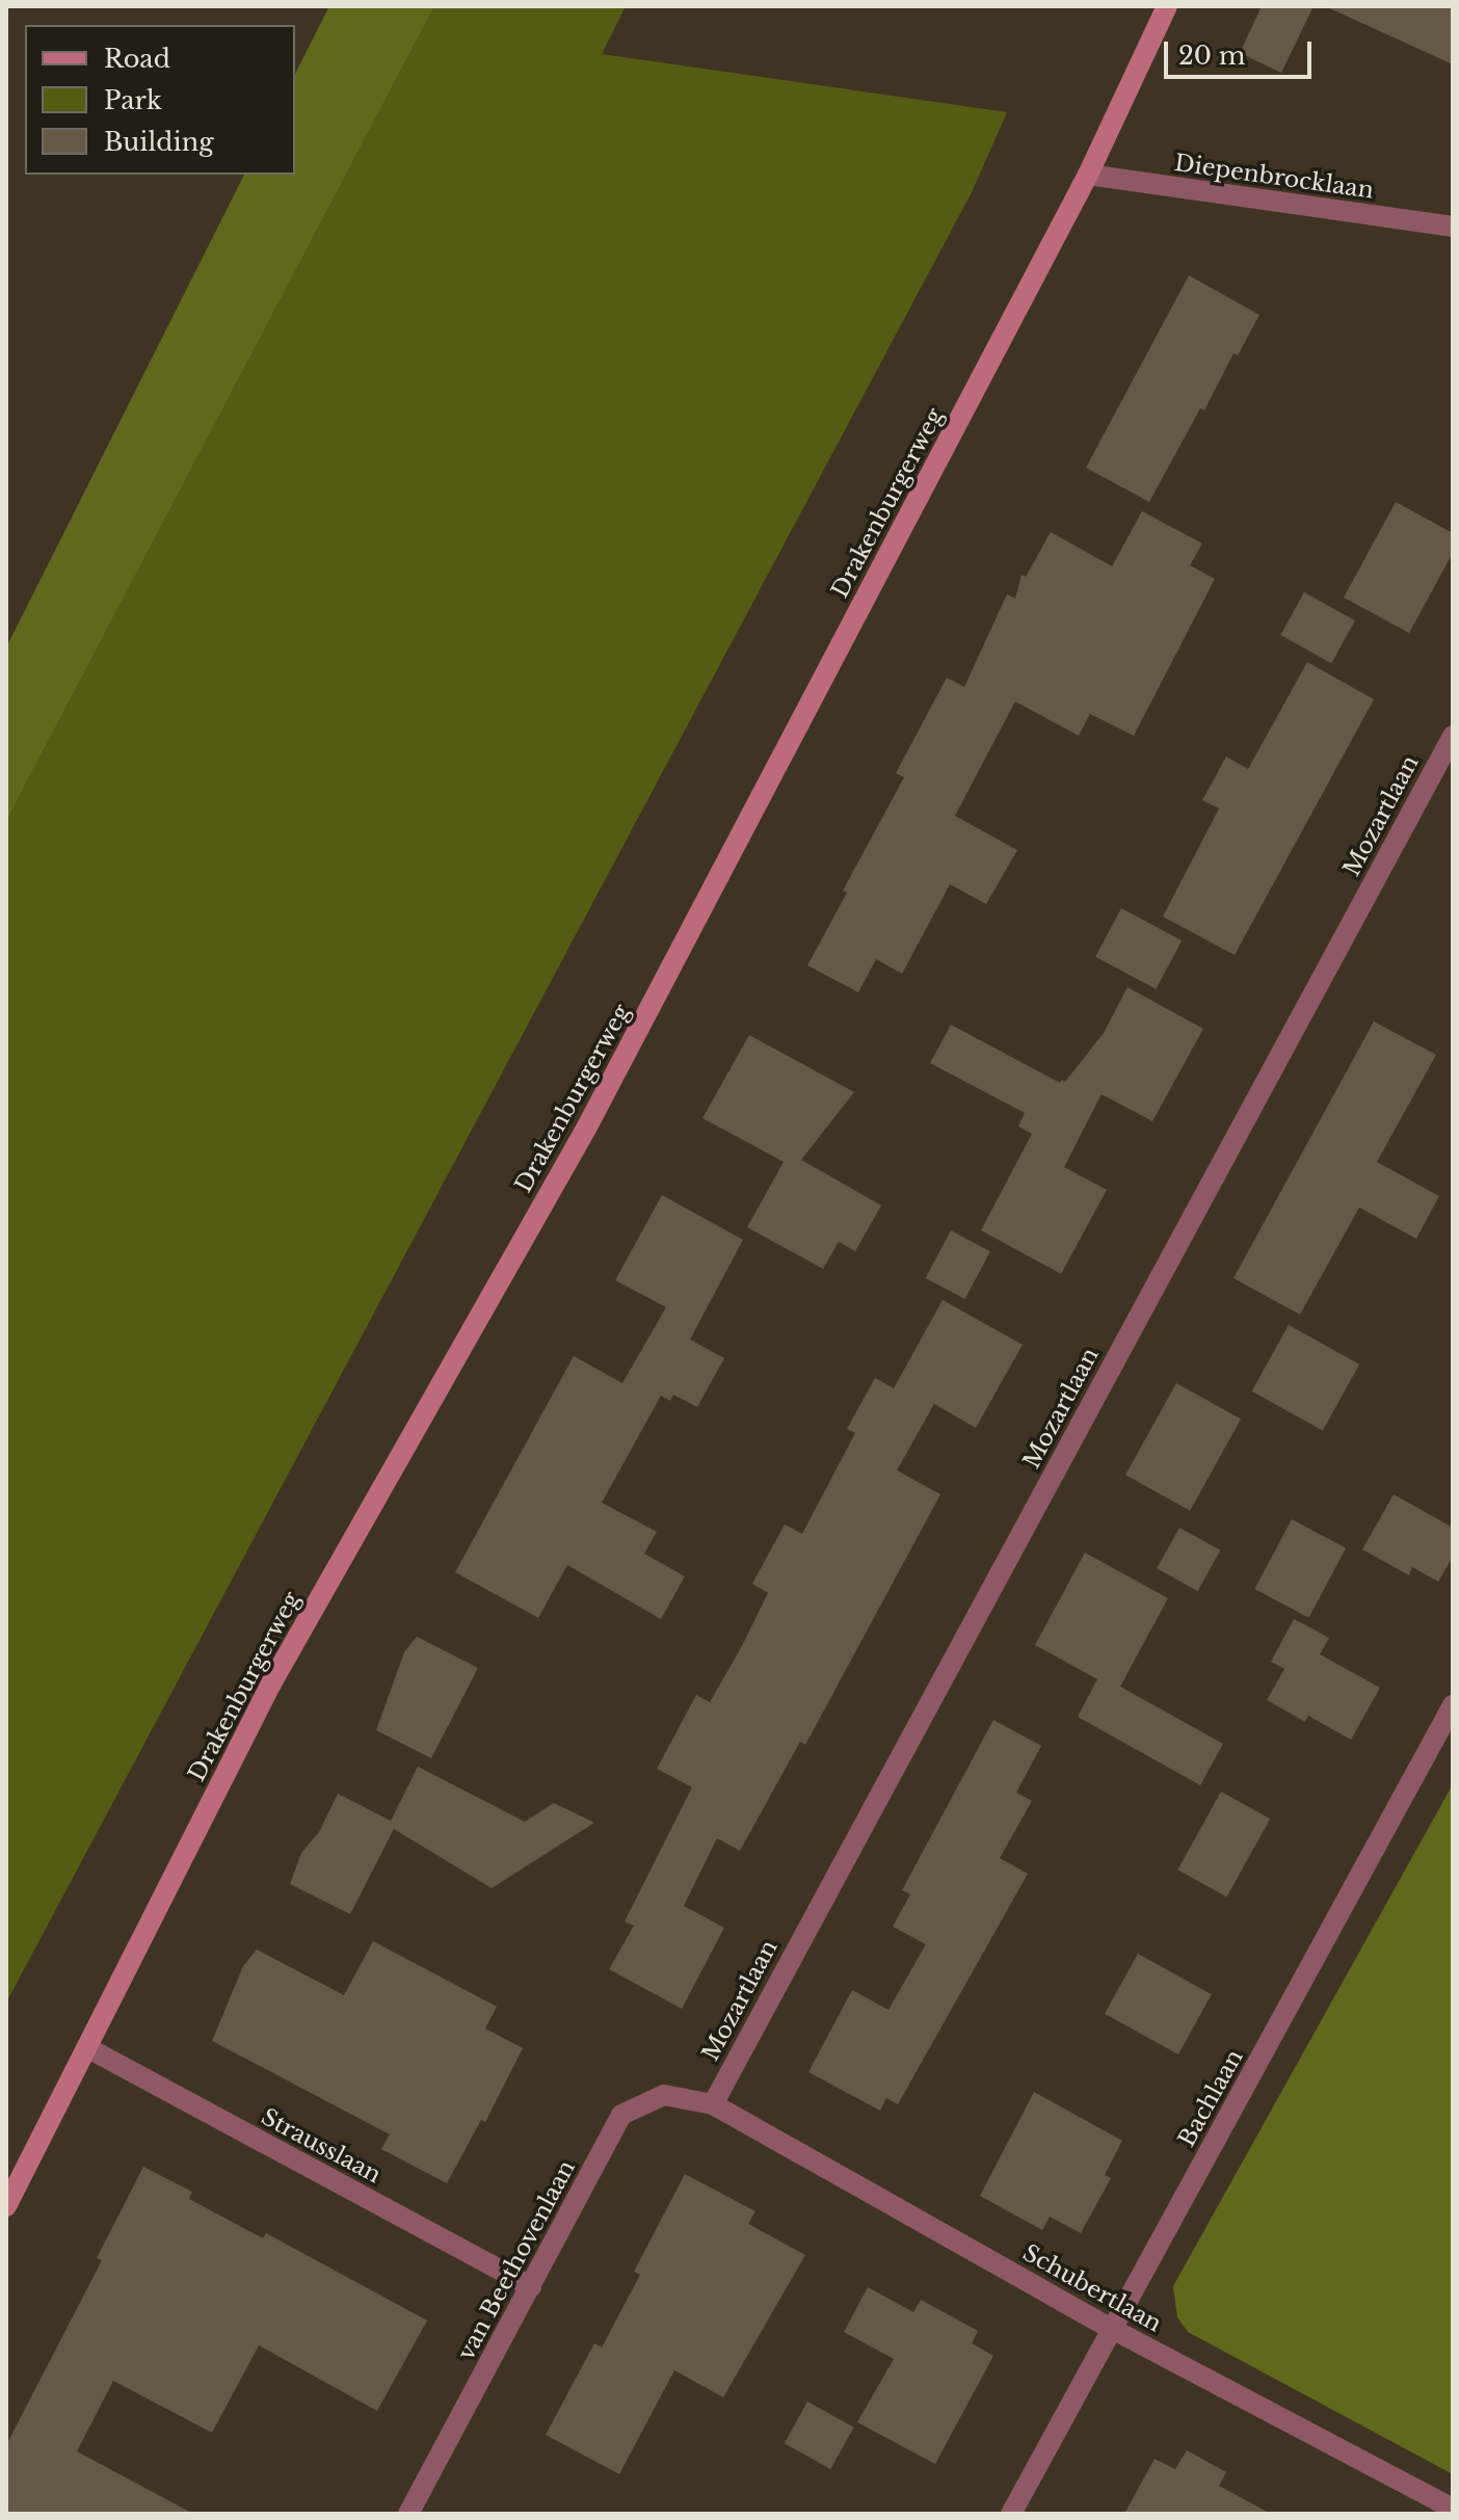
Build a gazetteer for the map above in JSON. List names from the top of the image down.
{
  "streets": {
    "main road": ["Drakenburgerweg"],
    "street": [
      "Diepenbrocklaan",
      "Mozartlaan",
      "Bachlaan",
      "Strausslaan",
      "van Beethovenlaan",
      "Schubertlaan"
    ]
  },
  "crossings": [
    ["Diepenbrocklaan", "Drakenburgerweg"],
    ["Drakenburgerweg", "Strausslaan"],
    ["Mozartlaan", "van Beethovenlaan"],
    ["Mozartlaan", "Schubertlaan"],
    ["Bachlaan", "Schubertlaan"],
    ["Strausslaan", "van Beethovenlaan"],
    ["van Beethovenlaan", "Schubertlaan"]
  ],
  "legend": ["Road", "Park", "Building"],
  "scale_bar": "20 m"
}
